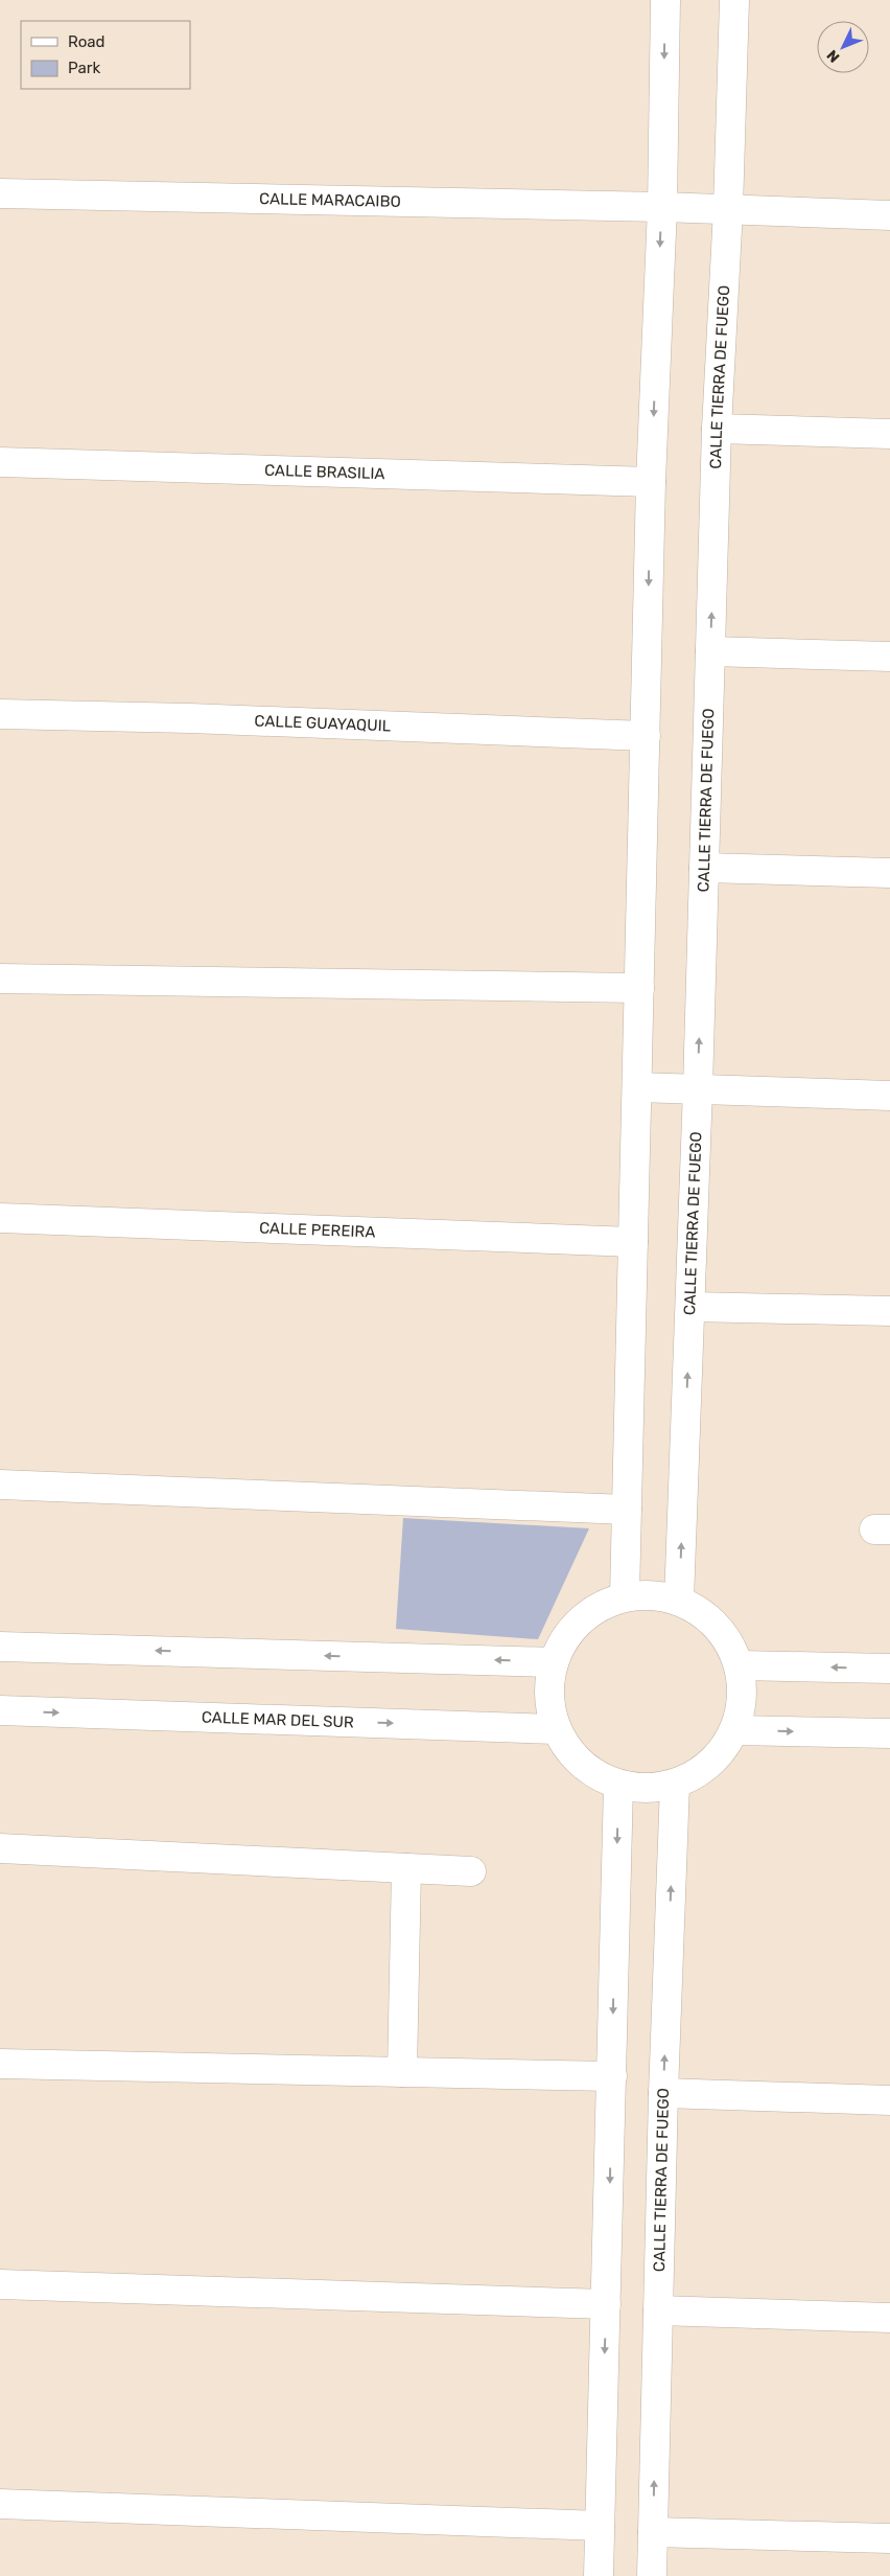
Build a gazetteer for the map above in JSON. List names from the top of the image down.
{
  "streets": {
    "street": [
      "CALLE MARACAIBO",
      "CALLE TIERRA DE FUEGO",
      "CALLE BRASILIA",
      "CALLE GUAYAQUIL",
      "CALLE PEREIRA",
      "CALLE MAR DEL SUR"
    ]
  },
  "crossings": [
    ["CALLE MARACAIBO", "CALLE TIERRA DE FUEGO"]
  ],
  "legend": ["Road", "Park"],
  "north": "bottom left"
}
